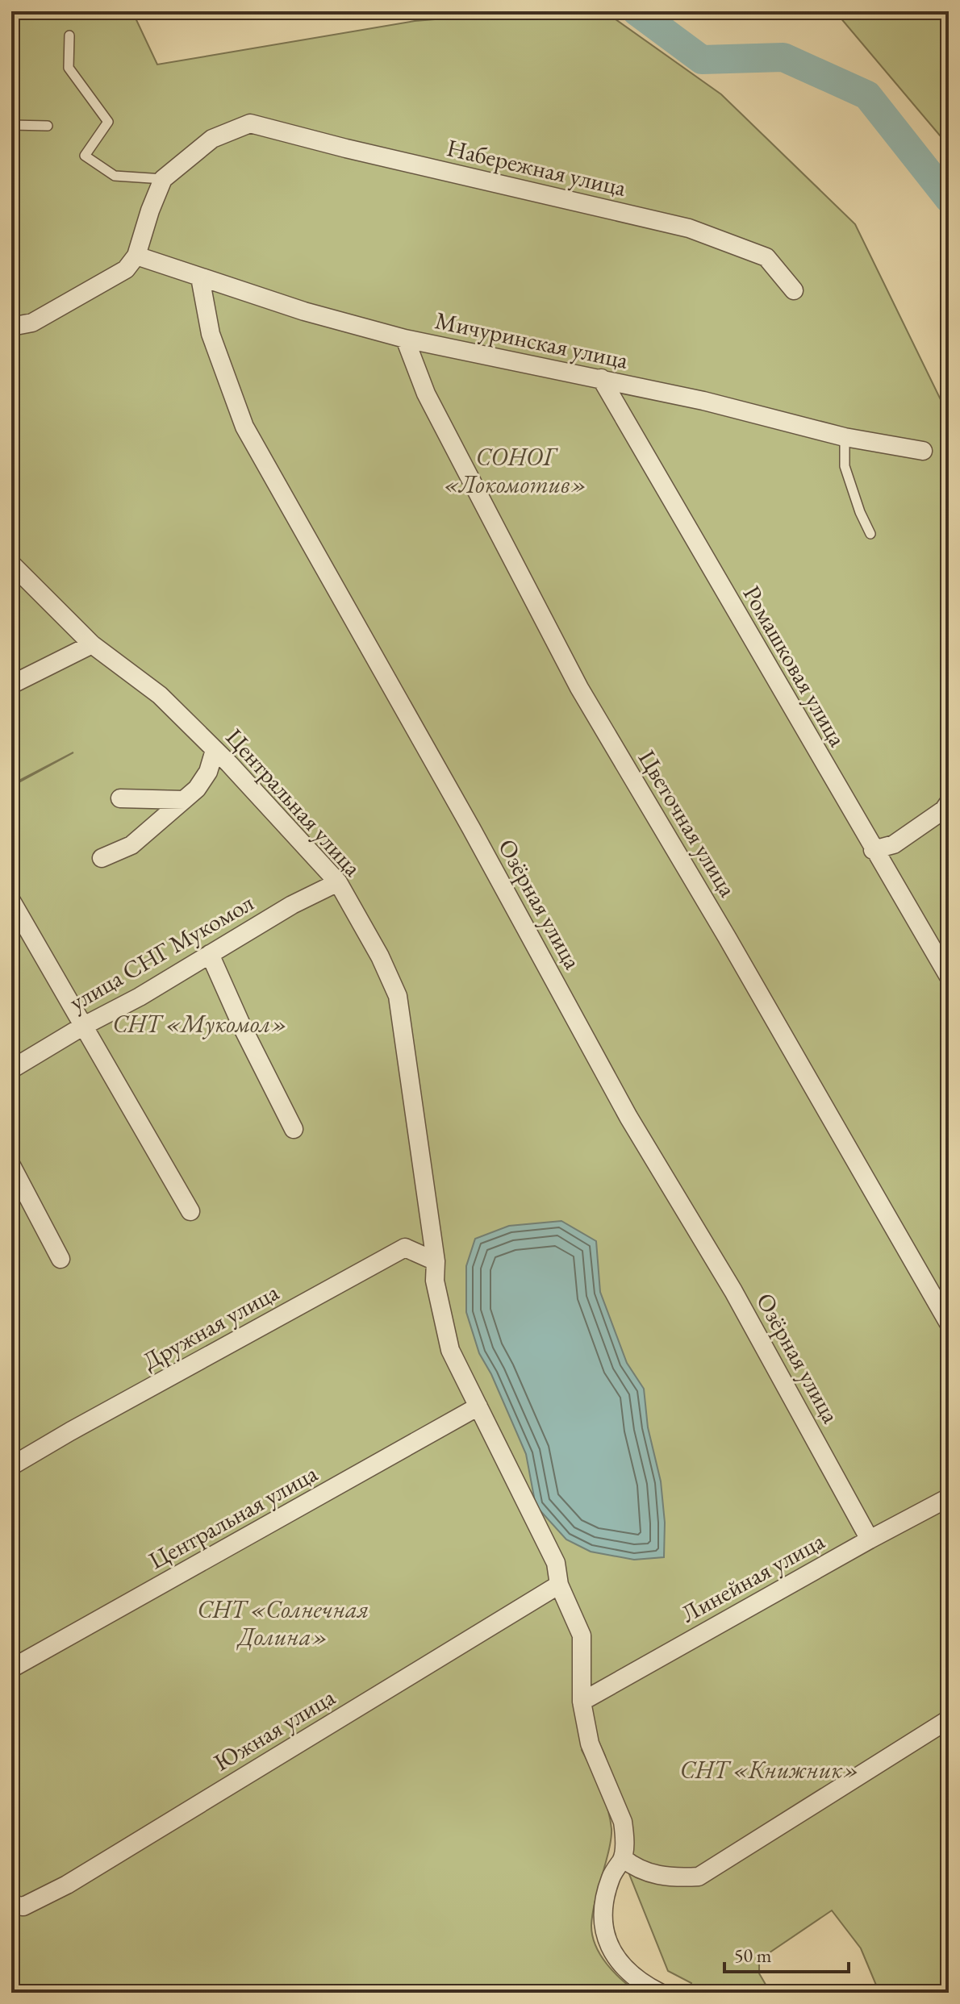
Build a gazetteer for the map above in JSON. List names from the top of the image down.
{
  "streets": {
    "street": [
      "Набережная улица",
      "Мичуринская улица",
      "Ромашковая улица",
      "Центральная улица",
      "Цветочная улица",
      "Озёрная улица",
      "улица СНГ Мукомол",
      "Дружная улица",
      "Линейная улица",
      "Южная улица"
    ]
  },
  "crossings": [
    ["Мичуринская улица", "Ромашковая улица"],
    ["Мичуринская улица", "Цветочная улица"],
    ["Мичуринская улица", "Озёрная улица"],
    ["Центральная улица", "улица СНГ Мукомол"],
    ["Центральная улица", "Дружная улица"],
    ["Центральная улица", "Линейная улица"],
    ["Центральная улица", "Южная улица"],
    ["Озёрная улица", "Линейная улица"]
  ],
  "parks": [
    "СОНОГ «Локомотив»",
    "СНТ «Мукомол»",
    "СНТ «Солнечная Долина»",
    "СНТ «Книжник»"
  ],
  "scale_bar": "50 m"
}
